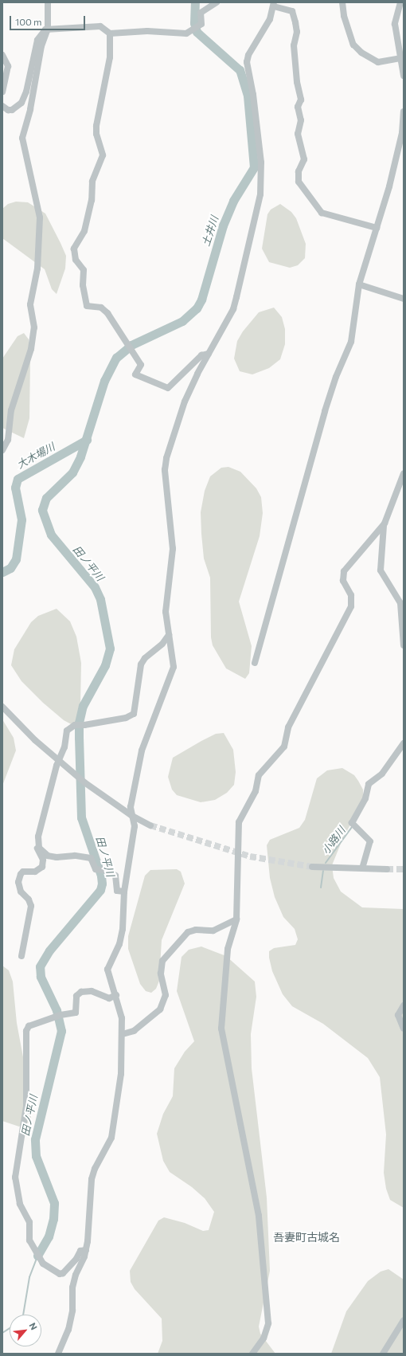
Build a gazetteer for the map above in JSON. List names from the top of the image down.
{
  "districts": ["吾妻町古城名"],
  "water": [
    "土井川",
    "大木場川",
    "田ノ平川",
    "小路川"
  ],
  "scale_bar": "100 m",
  "north": "top right"
}
